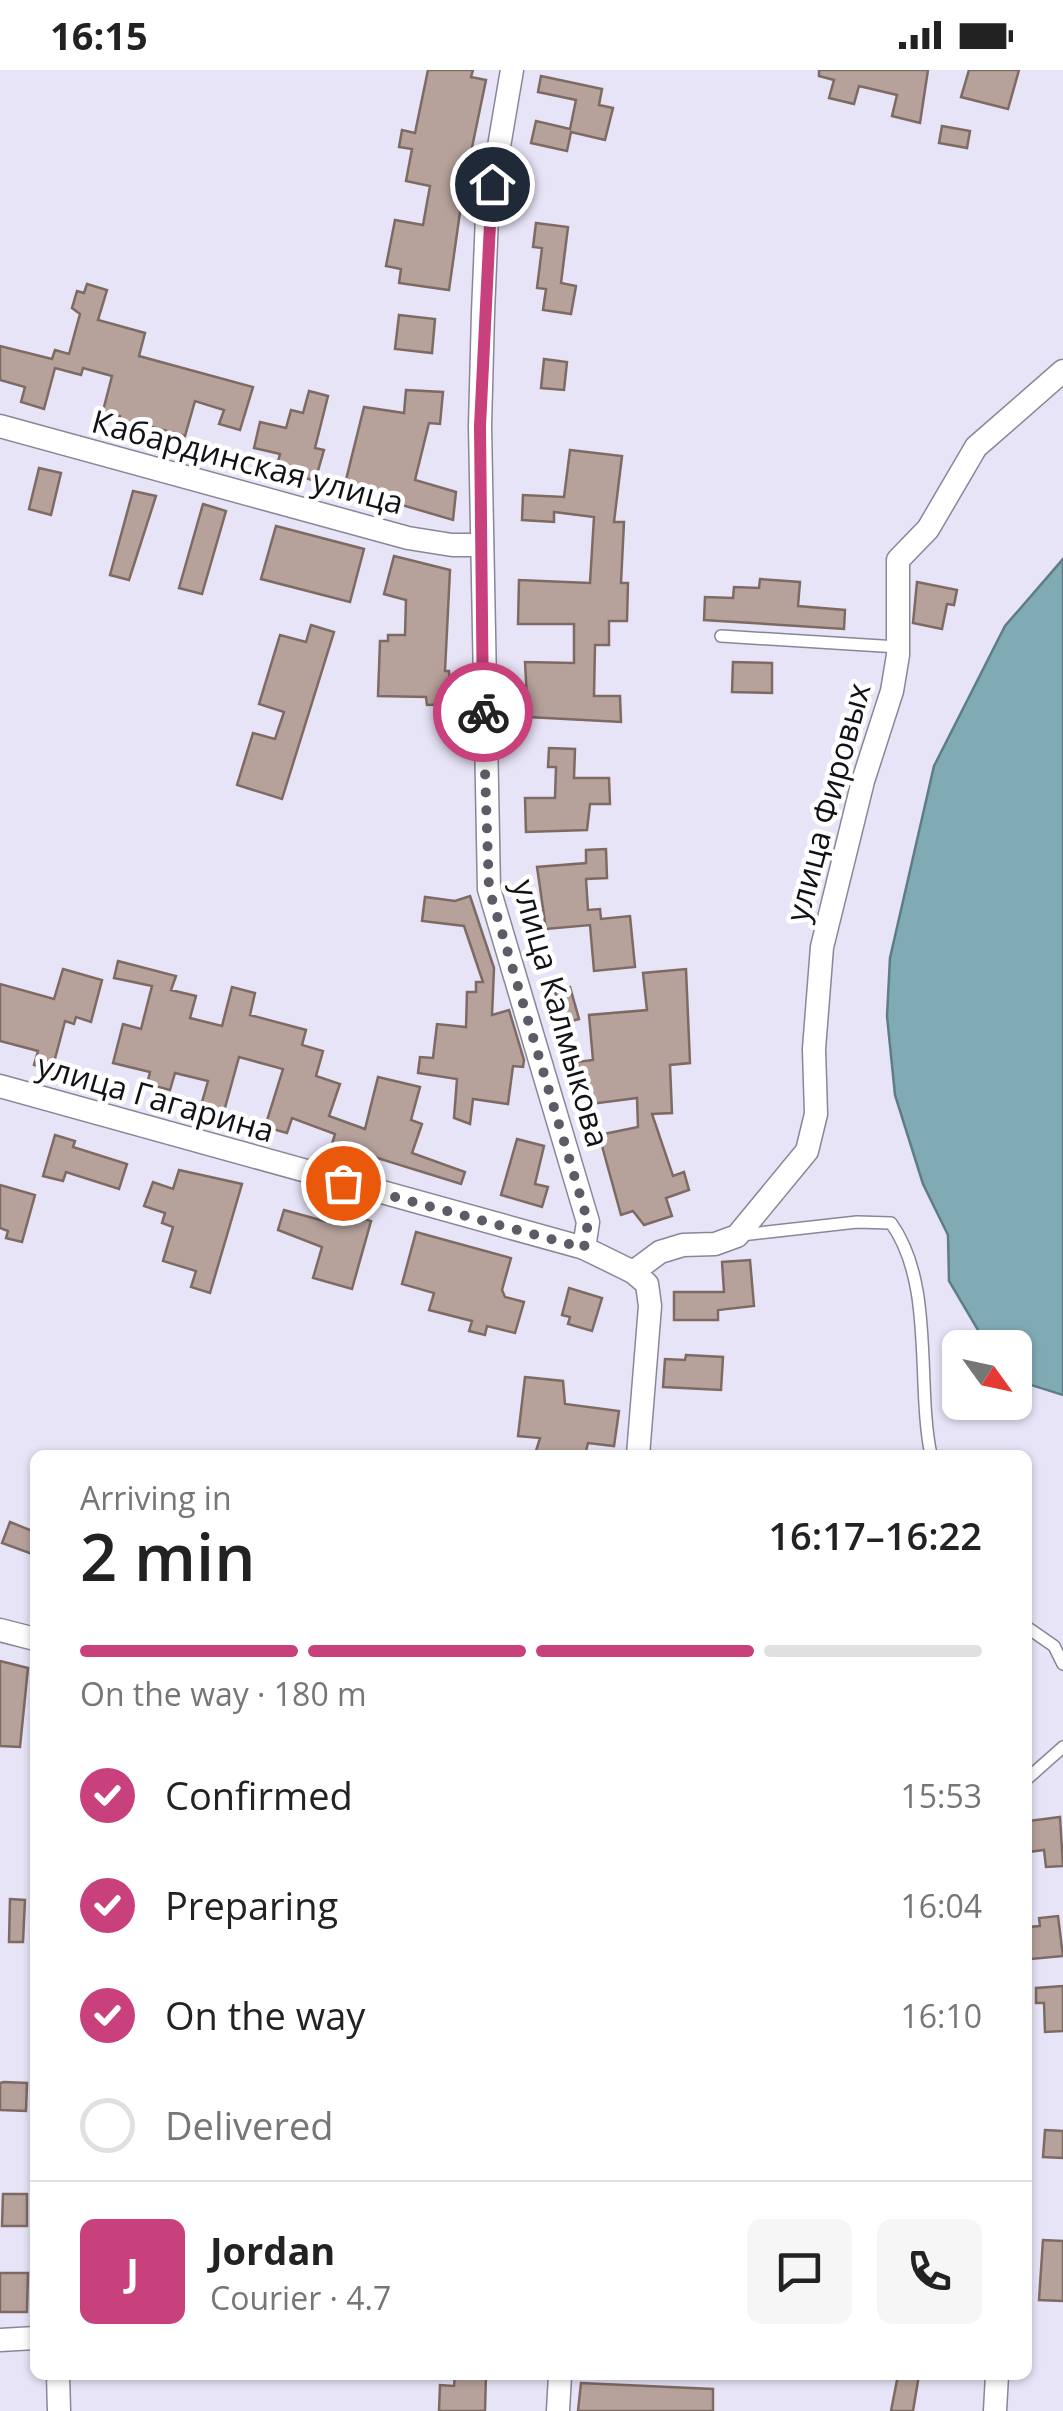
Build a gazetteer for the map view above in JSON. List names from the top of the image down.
{
  "streets": {
    "street": [
      "Кабардинская улица",
      "улица Фировых",
      "улица Калмыкова",
      "улица Гагарина"
    ]
  },
  "crossings": [
    ["Кабардинская улица", "улица Калмыкова"],
    ["улица Калмыкова", "улица Гагарина"]
  ],
  "north": "bottom right",
  "page": {
    "status": "16:15",
    "heading": ["2 min", "Arriving in", "16:17–16:22"],
    "panel": ["Jordan", "Courier · 4.7"],
    "bar": "On the way · 180 m",
    "list": [
      ["Confirmed", "15:53"],
      ["Preparing", "16:04"],
      ["On the way", "16:10"],
      "Delivered"
    ],
    "round": "J"
  }
}
